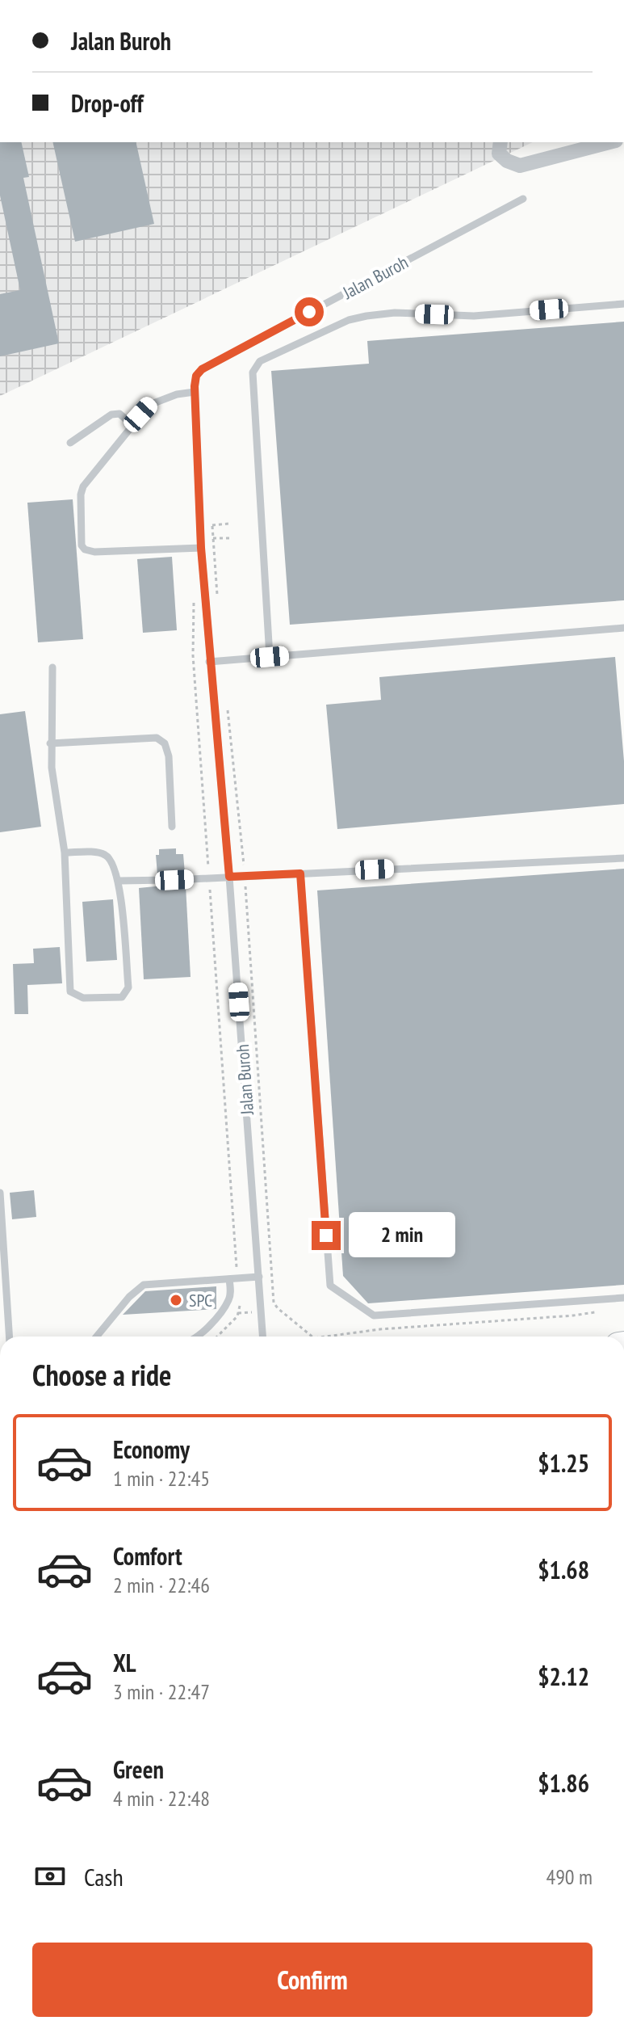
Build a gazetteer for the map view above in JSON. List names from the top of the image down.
{
  "streets": {
    "lane": ["Jalan Buroh"]
  },
  "places": ["SPC"],
  "page": {
    "banner": ["Jalan Buroh", "Drop-off"],
    "bubble": "2 min",
    "heading": "Choose a ride",
    "list": [
      {
        "name": "Economy",
        "note": "1 min · 22:45",
        "value": "$1.25"
      },
      {
        "name": "Comfort",
        "note": "2 min · 22:46",
        "value": "$1.68"
      },
      {
        "name": "XL",
        "note": "3 min · 22:47",
        "value": "$2.12"
      },
      {
        "name": "Green",
        "note": "4 min · 22:48",
        "value": "$1.86"
      }
    ],
    "pay": ["Cash", "490 m"],
    "buttons": "Confirm"
  }
}
